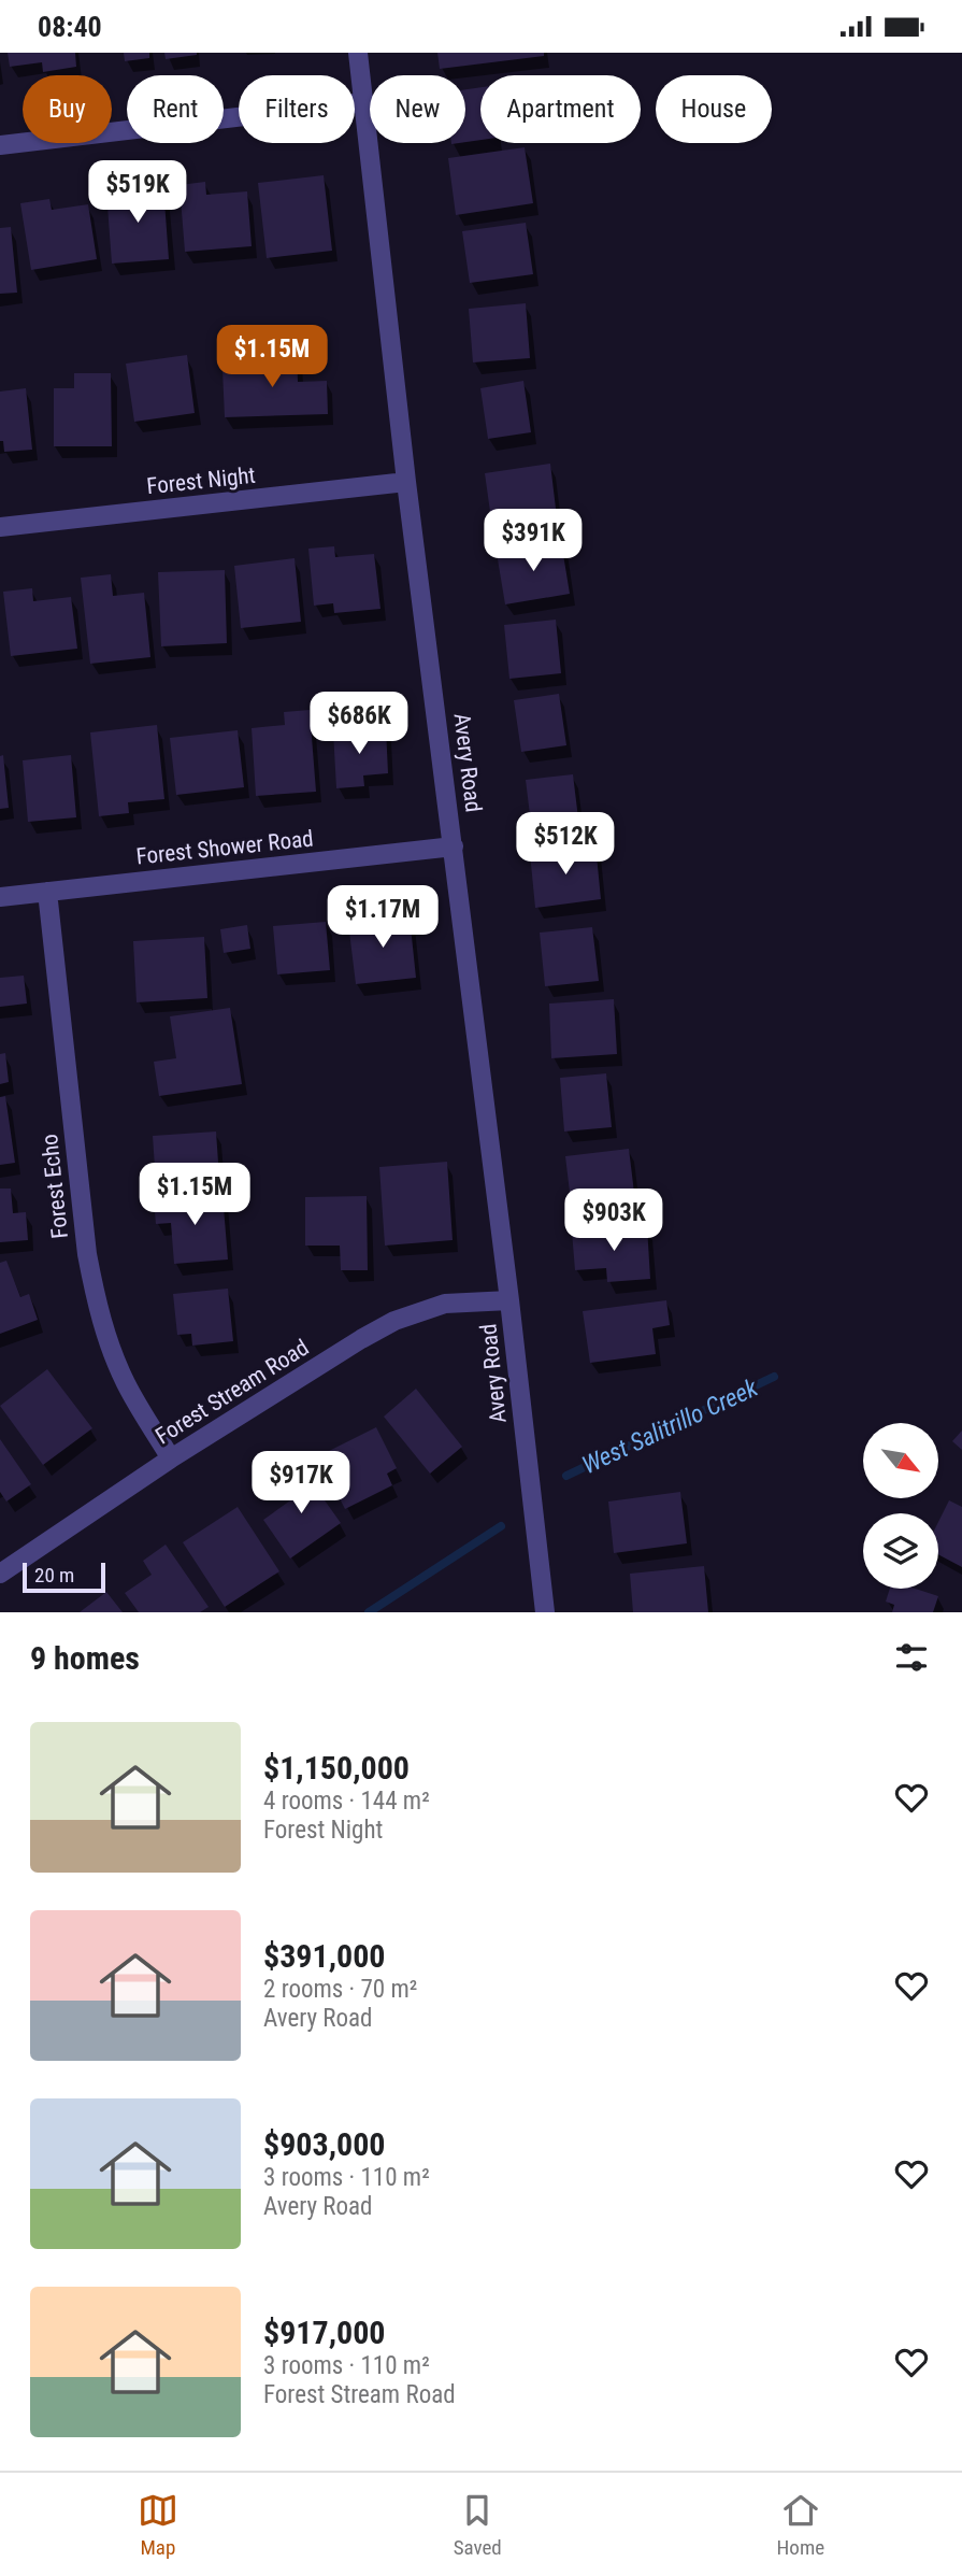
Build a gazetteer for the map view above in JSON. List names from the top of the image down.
{
  "streets": {
    "street": [
      "Forest Night",
      "Avery Road",
      "Forest Shower Road",
      "Forest Echo",
      "Forest Stream Road"
    ]
  },
  "crossings": [
    ["Forest Night", "Avery Road"],
    ["Avery Road", "Forest Shower Road"],
    ["Avery Road", "Forest Stream Road"],
    ["Forest Shower Road", "Forest Echo"],
    ["Forest Echo", "Forest Stream Road"]
  ],
  "water": ["West Salitrillo Creek"],
  "scale_bar": "20 m",
  "north": "bottom right",
  "page": {
    "status": "08:40",
    "chip": [
      "Buy",
      "Rent",
      "Filters",
      "New",
      "Apartment",
      "House"
    ],
    "price": [
      "$519K",
      "$1.15M",
      "$391K",
      "$686K",
      "$512K",
      "$1.17M",
      "$1.15M",
      "$903K",
      "$917K"
    ],
    "scale": "20 m",
    "heading": "9 homes",
    "list": [
      {
        "name": "$1,150,000",
        "note": "4 rooms · 144 m² · Forest Night"
      },
      {
        "name": "$391,000",
        "note": "2 rooms · 70 m² · Avery Road"
      },
      {
        "name": "$903,000",
        "note": "3 rooms · 110 m² · Avery Road"
      },
      {
        "name": "$917,000",
        "note": "3 rooms · 110 m² · Forest Stream Road"
      }
    ],
    "tabs": ["Map", "Saved", "Home"]
  }
}
